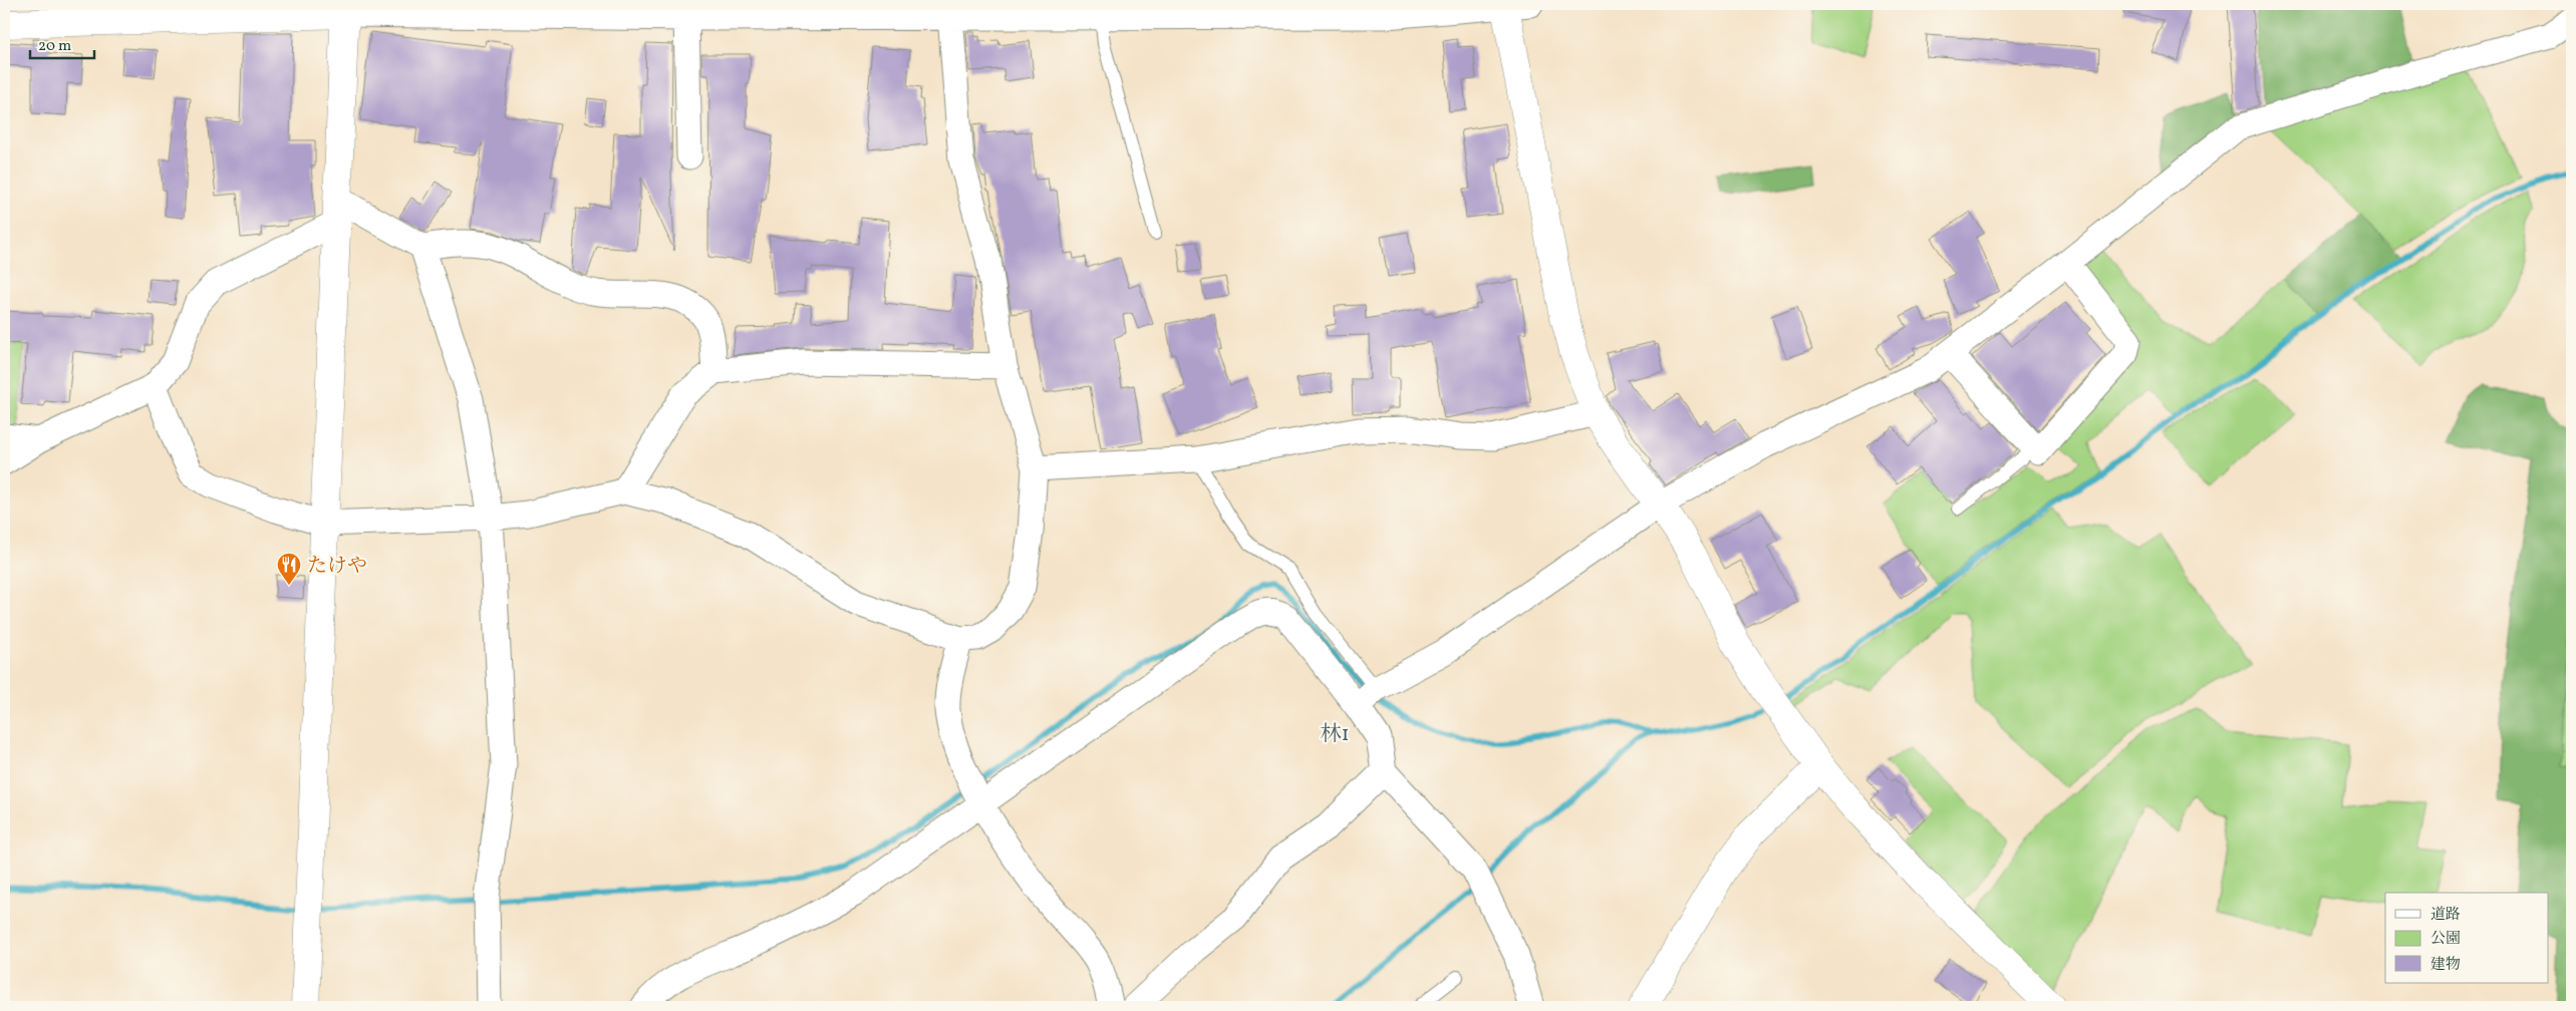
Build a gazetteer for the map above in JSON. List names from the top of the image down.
{
  "districts": ["林1"],
  "places": {
    "restaurant": ["たけや"]
  },
  "legend": ["道路", "公園", "建物"],
  "scale_bar": "20 m"
}
